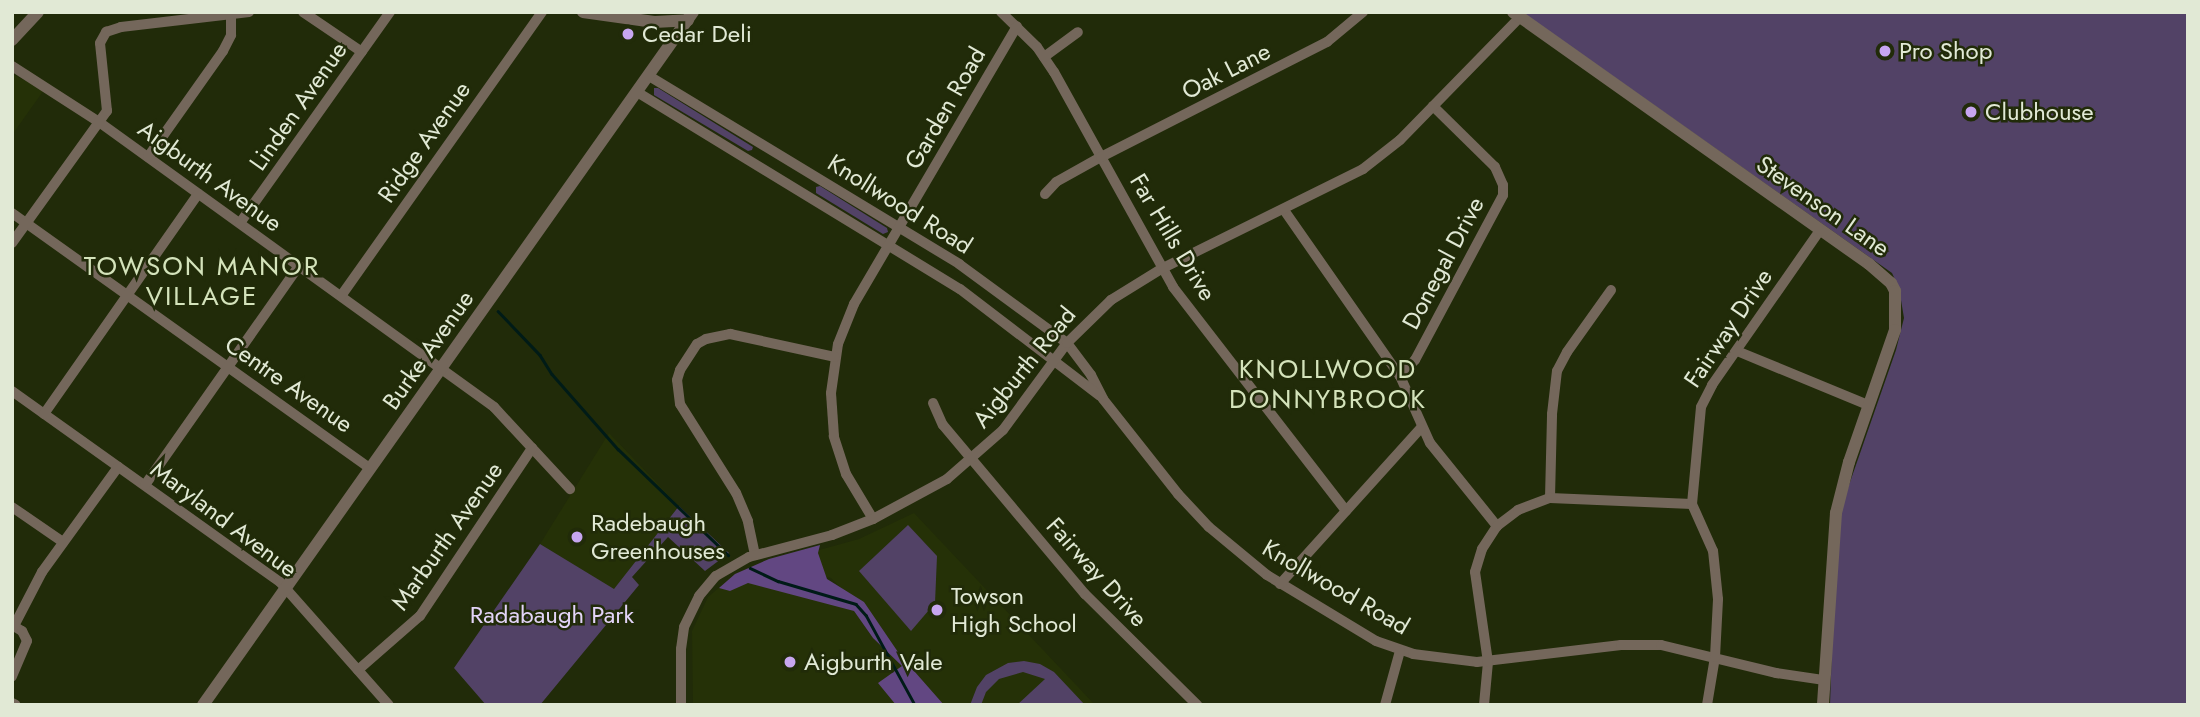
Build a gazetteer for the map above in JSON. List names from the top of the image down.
{
  "streets": {
    "street": [
      "Oak Lane",
      "Linden Avenue",
      "Garden Road",
      "Ridge Avenue",
      "Aigburth Avenue",
      "Knollwood Road",
      "Stevenson Lane",
      "Far Hills Drive",
      "Donegal Drive",
      "Fairway Drive",
      "Burke Avenue",
      "Aigburth Road",
      "Centre Avenue",
      "Maryland Avenue",
      "Marburth Avenue"
    ]
  },
  "crossings": [
    ["Oak Lane", "Far Hills Drive"],
    ["Linden Avenue", "Aigburth Avenue"],
    ["Garden Road", "Knollwood Road"],
    ["Garden Road", "Far Hills Drive"],
    ["Garden Road", "Aigburth Road"],
    ["Ridge Avenue", "Aigburth Avenue"],
    ["Aigburth Avenue", "Burke Avenue"],
    ["Aigburth Avenue", "Marburth Avenue"],
    ["Knollwood Road", "Stevenson Lane"],
    ["Knollwood Road", "Fairway Drive"],
    ["Knollwood Road", "Burke Avenue"],
    ["Knollwood Road", "Aigburth Road"],
    ["Stevenson Lane", "Fairway Drive"],
    ["Stevenson Lane", "Aigburth Road"],
    ["Far Hills Drive", "Aigburth Road"],
    ["Donegal Drive", "Aigburth Road"],
    ["Fairway Drive", "Aigburth Road"],
    ["Burke Avenue", "Centre Avenue"],
    ["Burke Avenue", "Maryland Avenue"],
    ["Maryland Avenue", "Marburth Avenue"]
  ],
  "districts": ["TOWSON MANOR VILLAGE", "KNOLLWOOD DONNYBROOK"],
  "parks": ["Radabaugh Park"],
  "places": [
    "Cedar Deli",
    "Pro Shop",
    "Clubhouse",
    "Radebaugh Greenhouses",
    "Towson High School",
    "Aigburth Vale"
  ]
}
